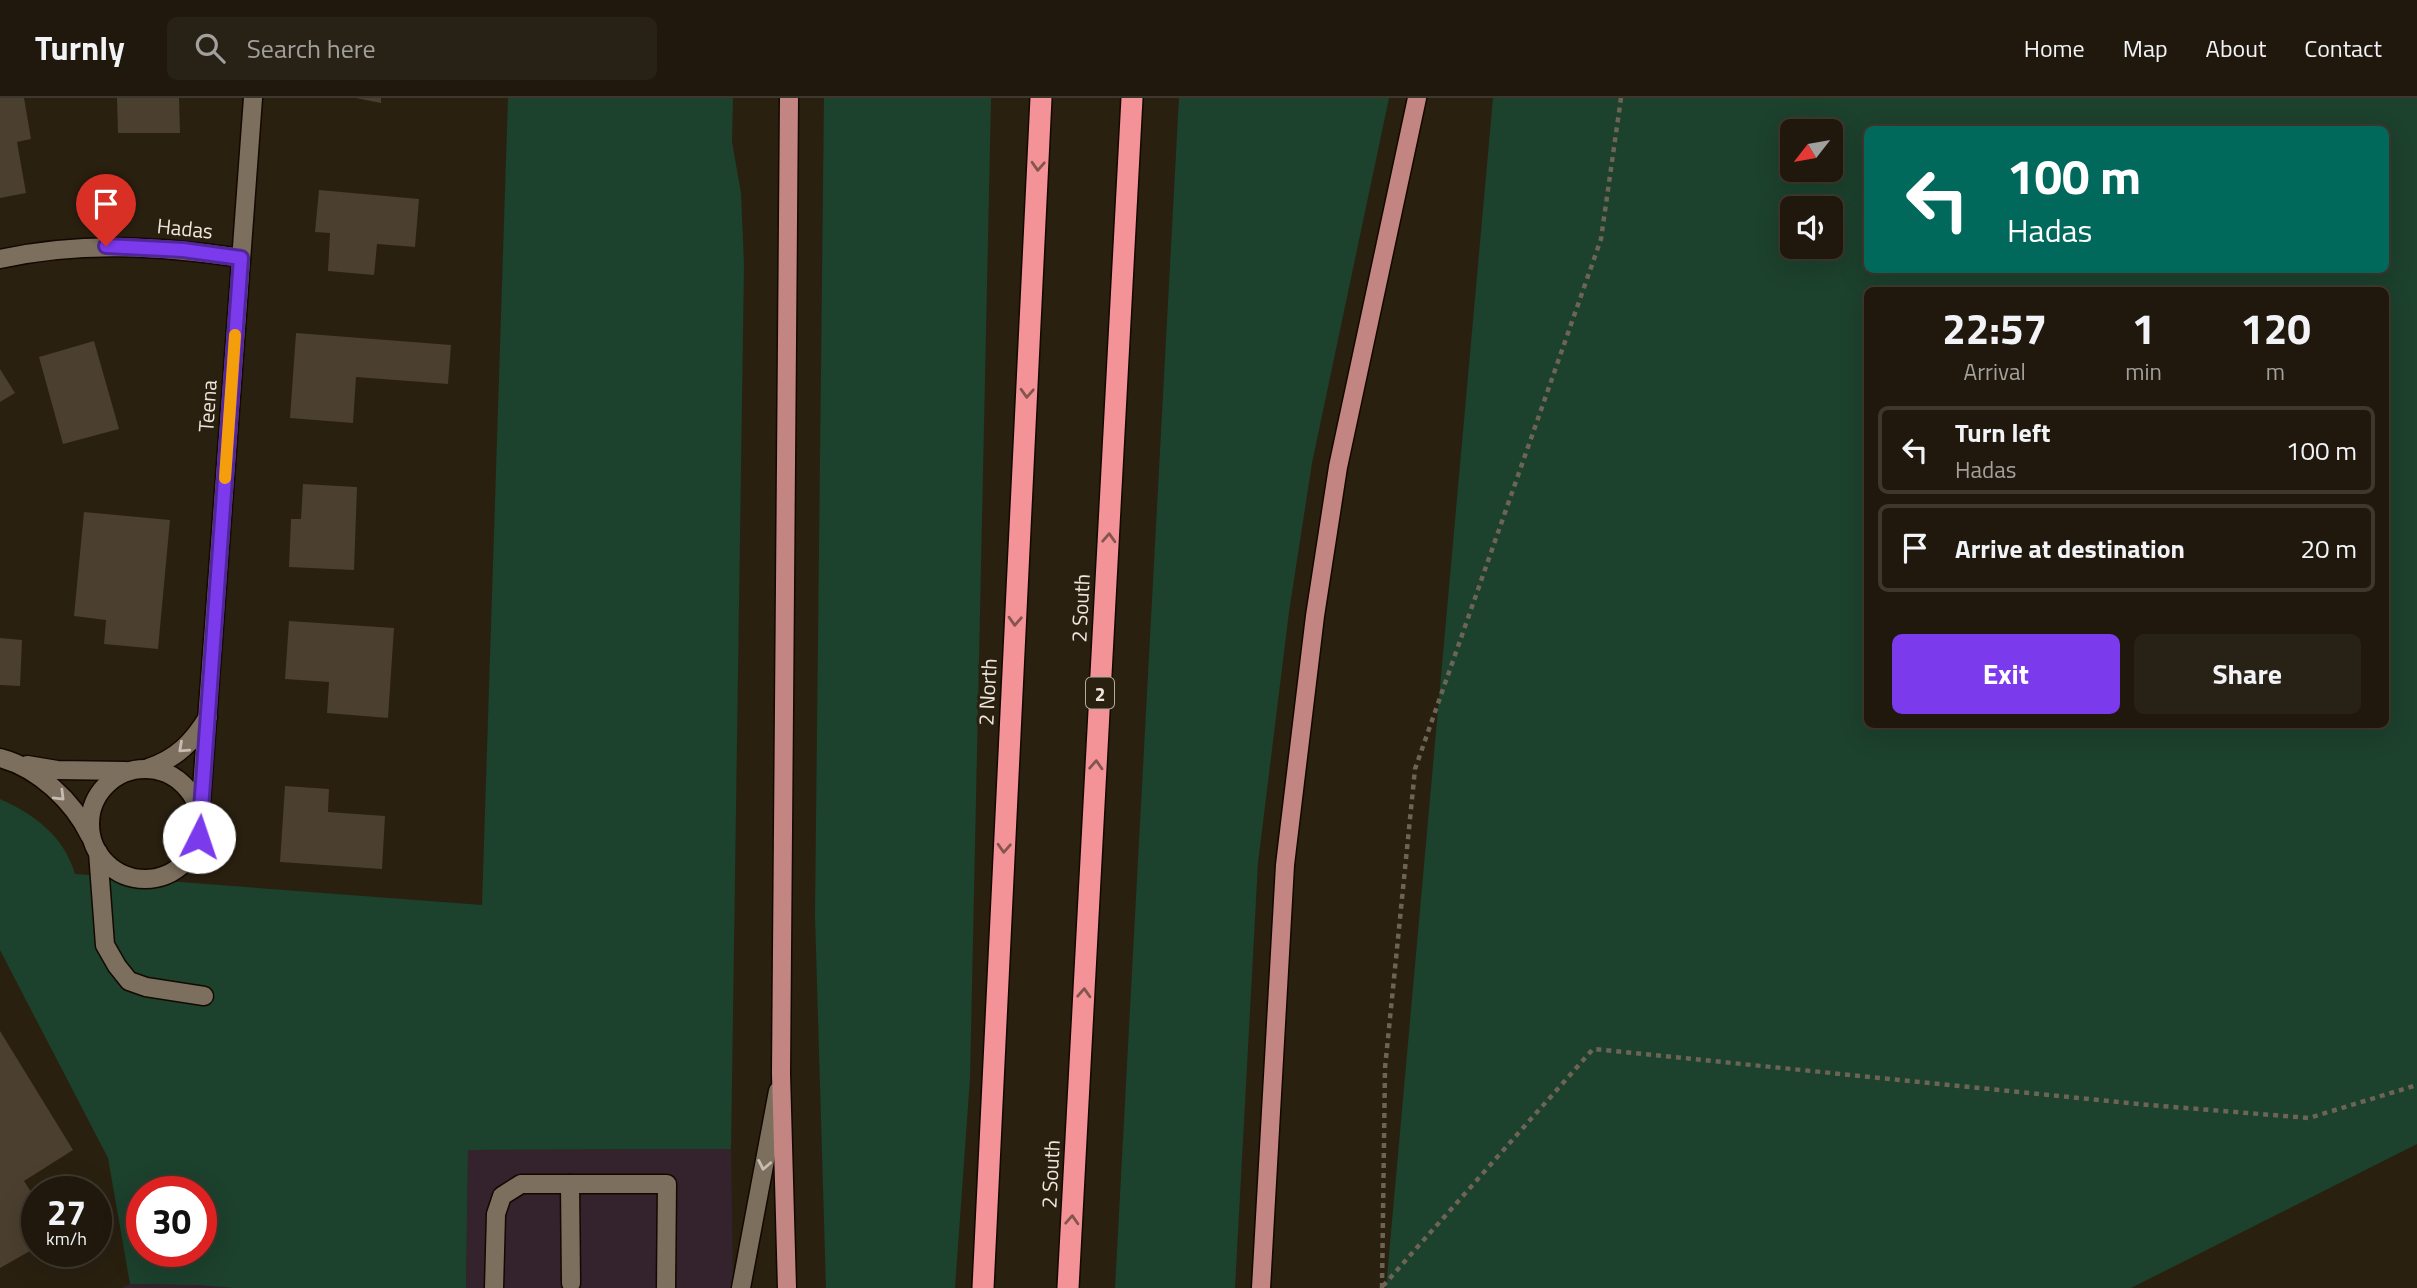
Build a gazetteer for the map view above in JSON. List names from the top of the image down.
{
  "streets": {
    "highway": ["2 South", "2 North", "2"],
    "street": ["Hadas", "Teena"]
  },
  "crossings": [
    ["Hadas", "Teena"]
  ],
  "one_way": ["2 South", "2 North"],
  "north": "bottom left",
  "page": {
    "header": "Turnly",
    "search": "Search here",
    "nav": [
      "Home",
      "Map",
      "About",
      "Contact"
    ],
    "turn": ["100 m", "Hadas"],
    "eta": [
      "22:57",
      "Arrival",
      "1",
      "min",
      "120",
      "m"
    ],
    "list": [
      {
        "name": "Turn left",
        "note": "Hadas",
        "value": "100 m"
      },
      {
        "name": "Arrive at destination",
        "value": "20 m"
      }
    ],
    "buttons": ["Exit", "Share"],
    "speed": "27 km/h",
    "limit": "30"
  }
}
